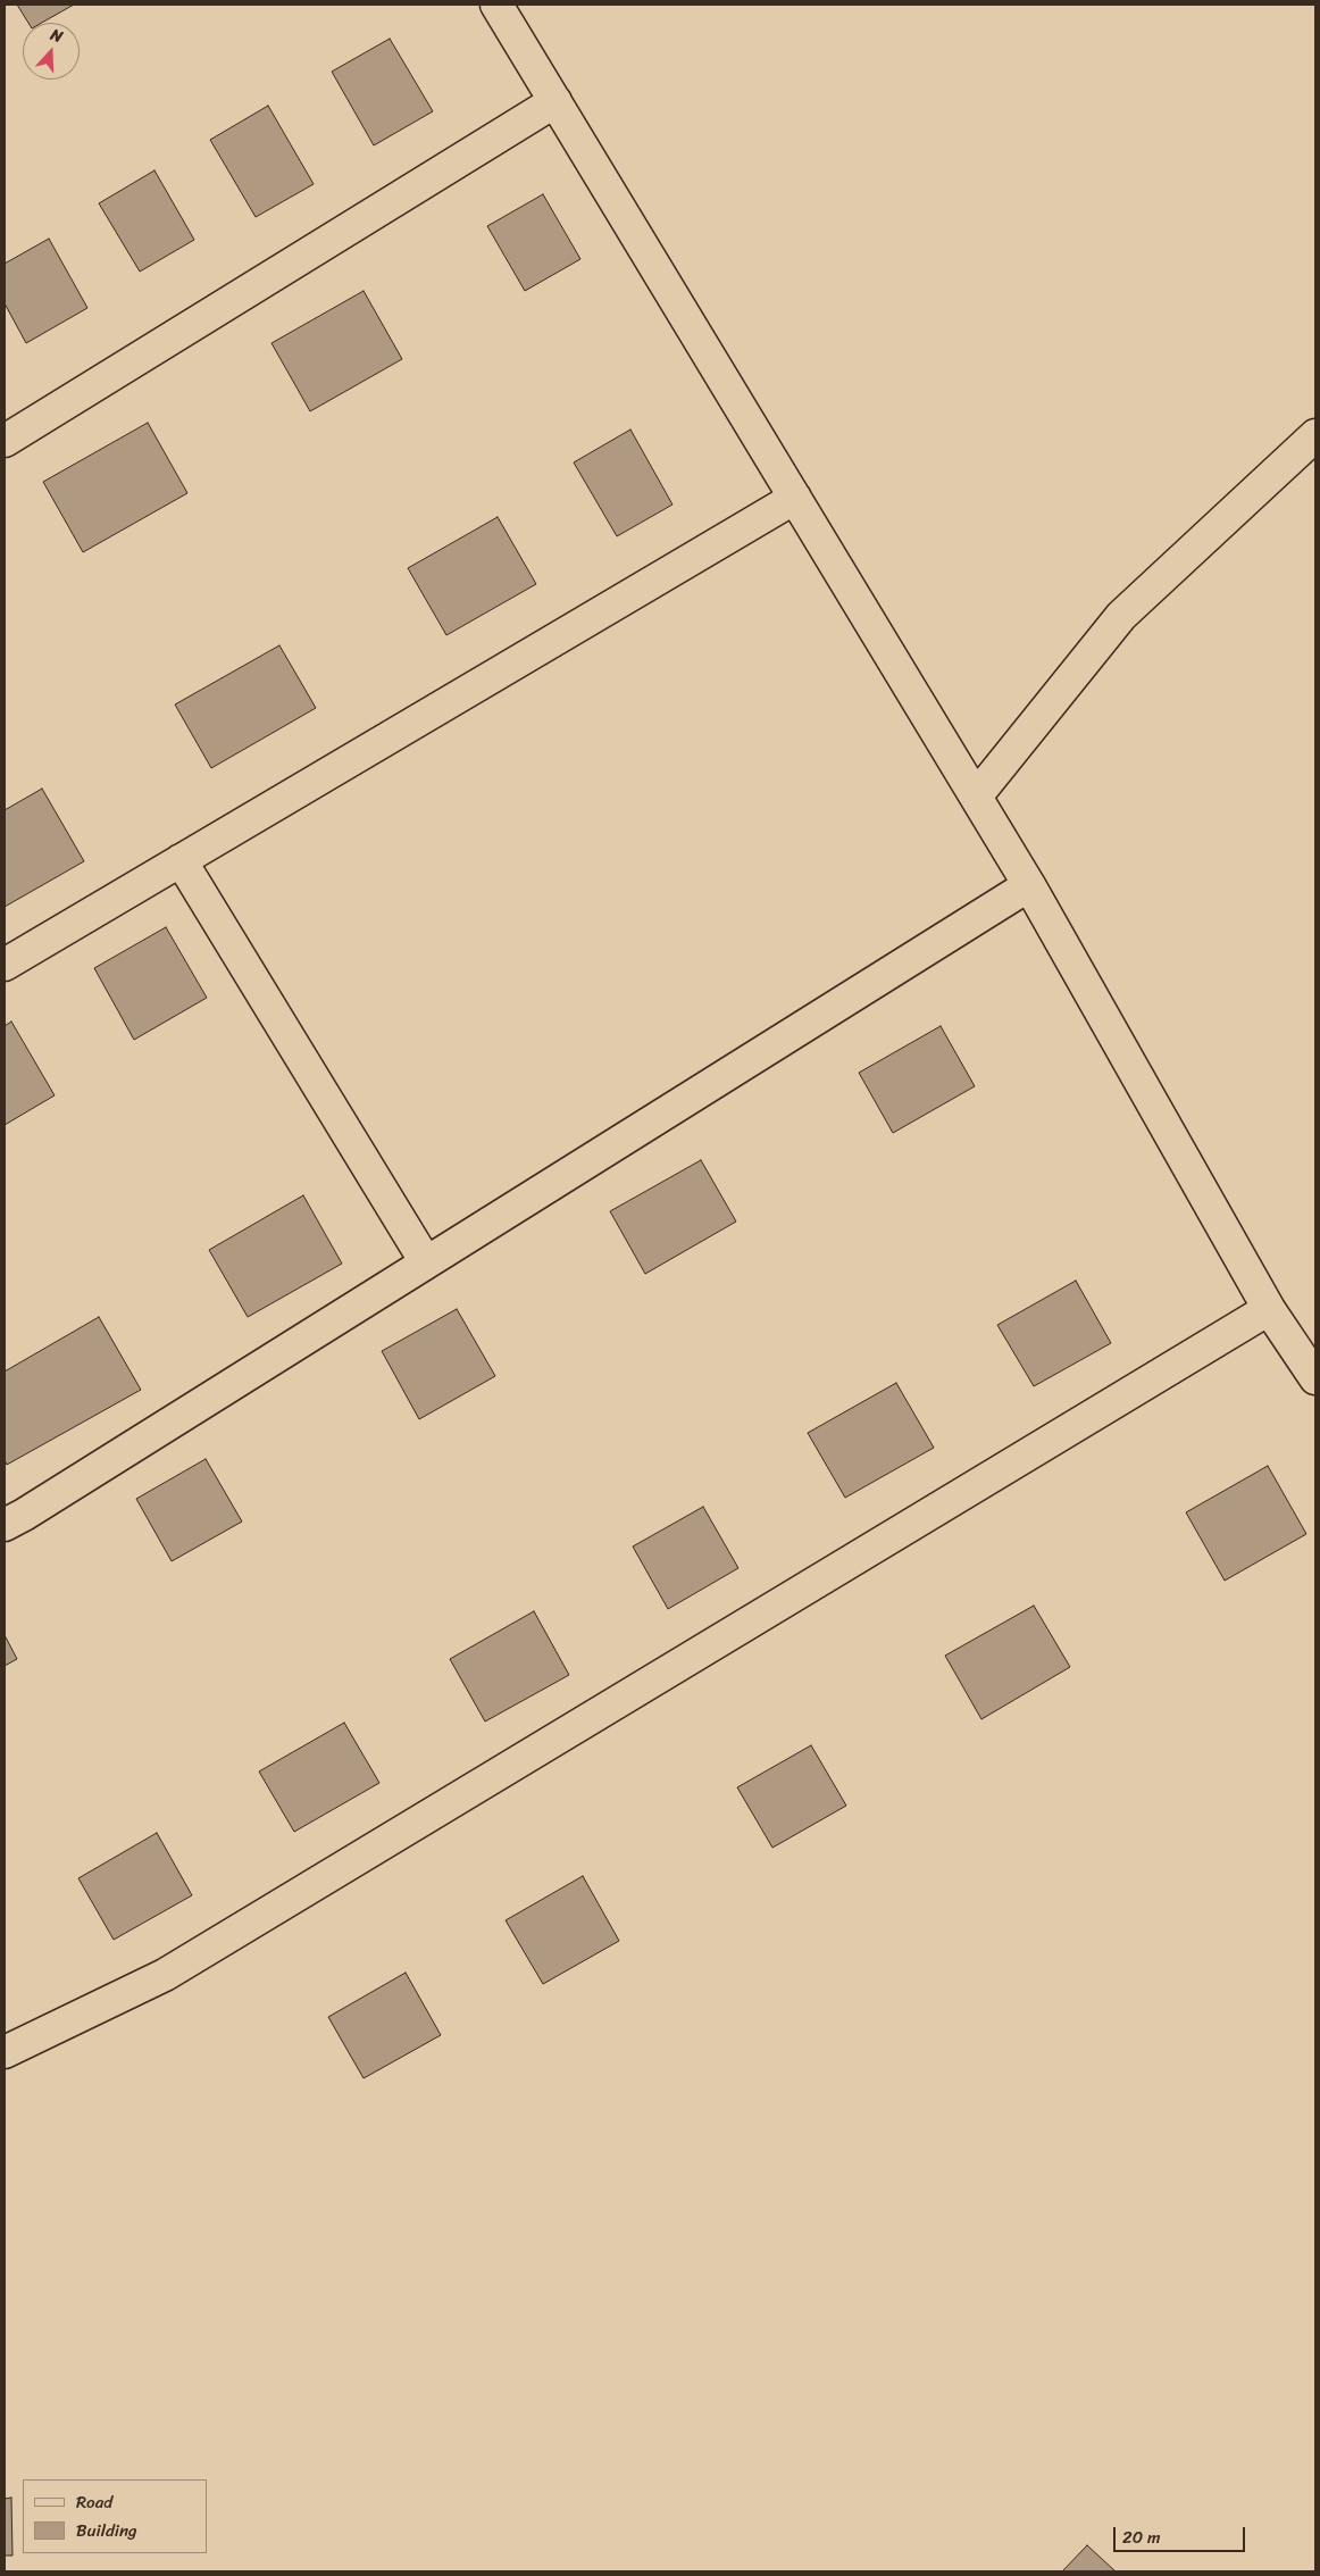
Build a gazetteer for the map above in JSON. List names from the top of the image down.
{
  "legend": ["Road", "Building"],
  "scale_bar": "20 m",
  "north": "top"
}
